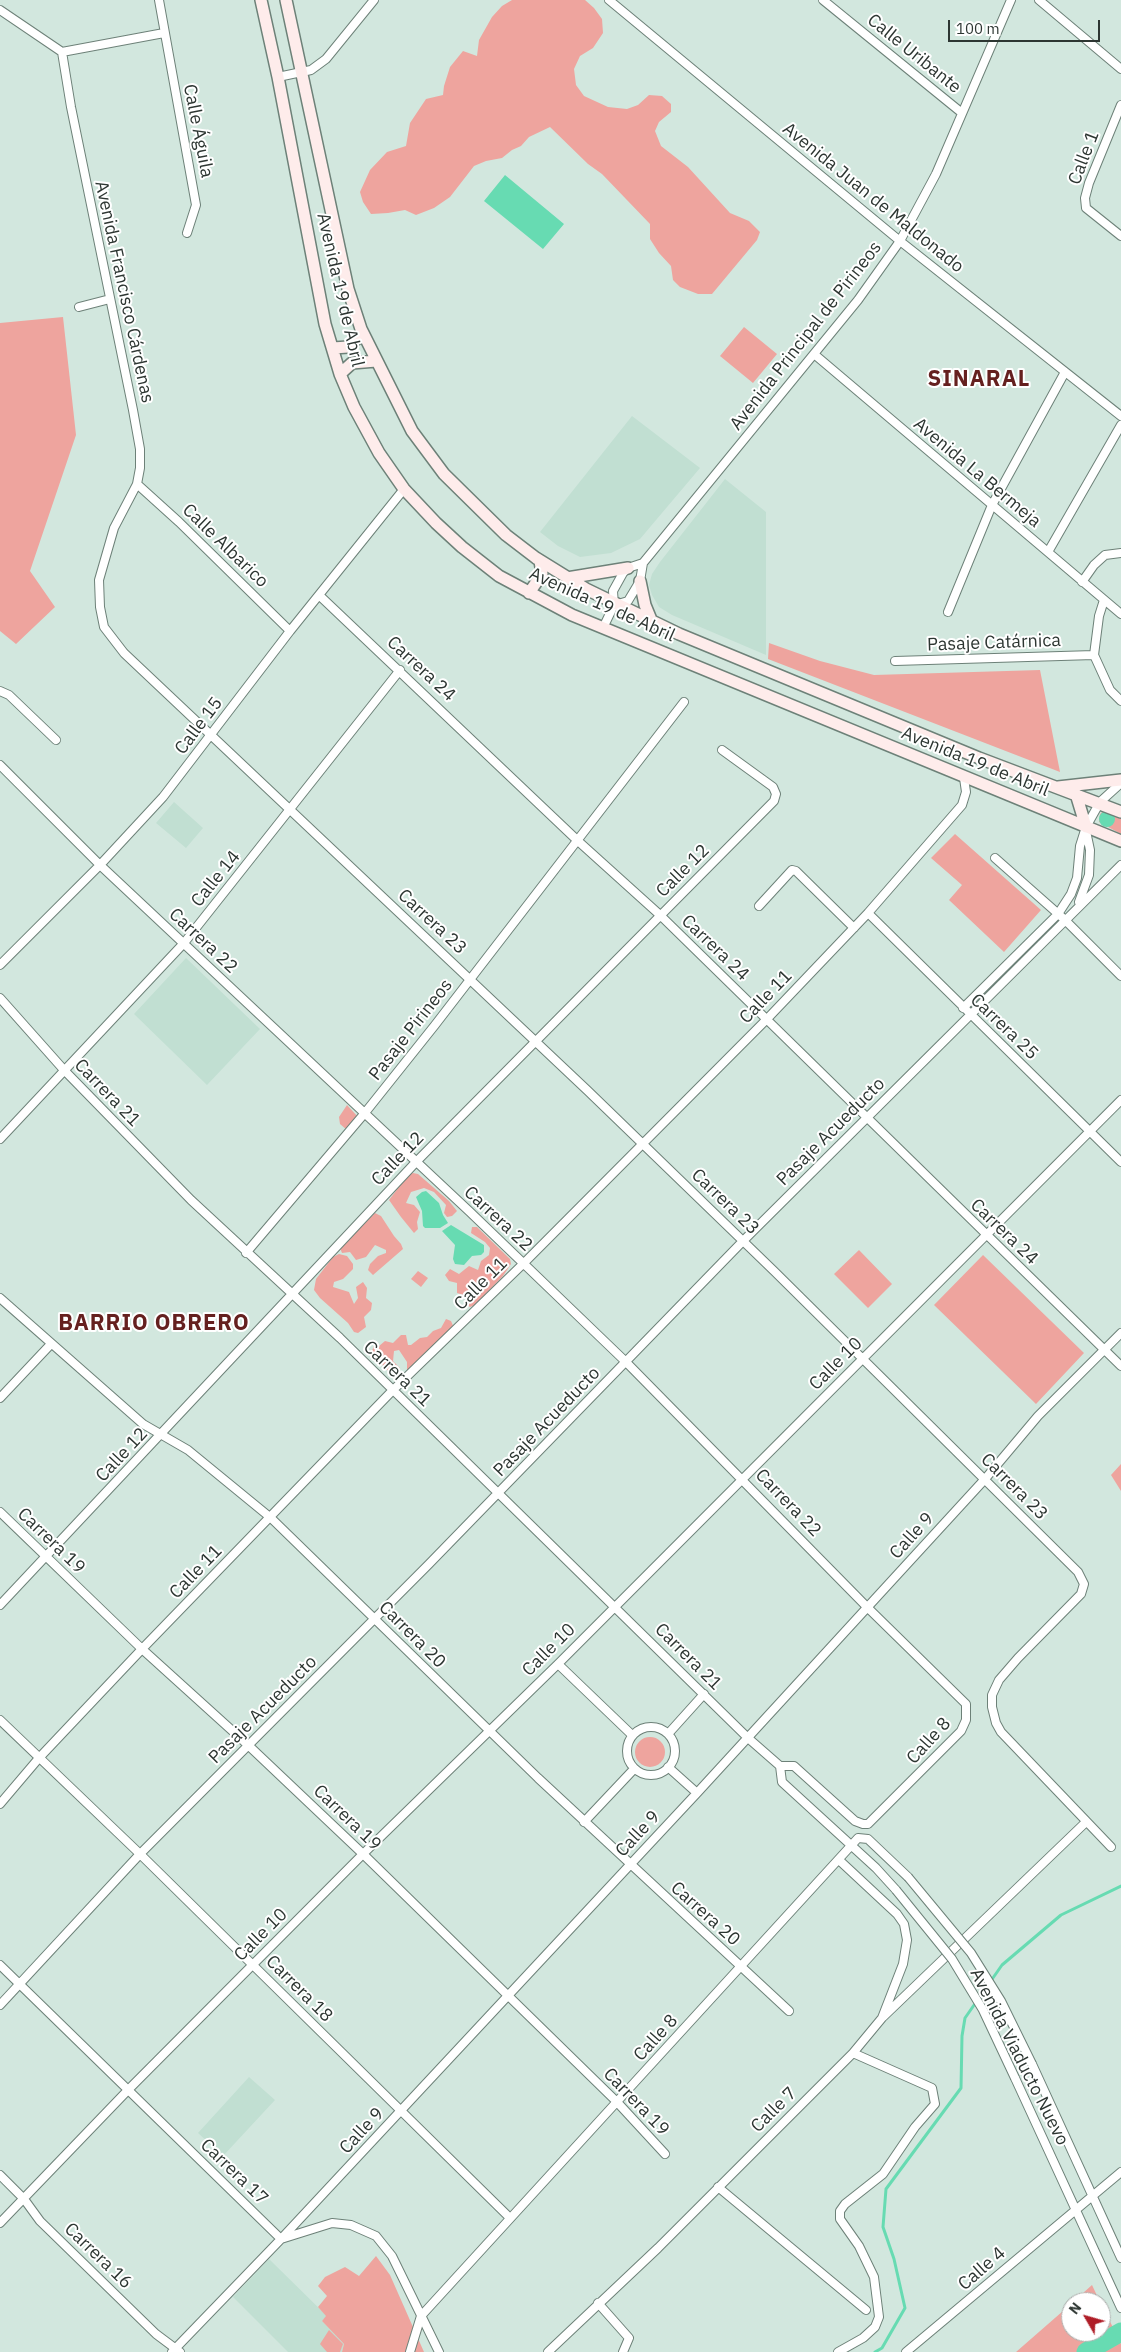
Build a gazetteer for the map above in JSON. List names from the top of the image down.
{
  "streets": {
    "main road": ["Avenida 19 de Abril"],
    "street": [
      "Calle Uribante",
      "Calle Águila",
      "Calle 1",
      "Avenida Juan de Maldonado",
      "Avenida Francisco Cárdenas",
      "Avenida Principal de Pirineos",
      "Avenida La Bermeja",
      "Calle Albarico",
      "Pasaje Catárnica",
      "Carrera 24",
      "Calle 15",
      "Calle 12",
      "Calle 14",
      "Carrera 23",
      "Carrera 22",
      "Calle 11",
      "Carrera 25",
      "Pasaje Pirineos",
      "Carrera 21",
      "Pasaje Acueducto",
      "Calle 10",
      "Calle 9",
      "Carrera 19",
      "Carrera 20",
      "Calle 8",
      "Carrera 18",
      "Avenida Viaducto Nuevo",
      "Calle 7",
      "Carrera 17",
      "Carrera 16",
      "Calle 4"
    ]
  },
  "crossings": [
    ["Calle Uribante", "Avenida Principal de Pirineos"],
    ["Avenida Juan de Maldonado", "Avenida Principal de Pirineos"],
    ["Avenida 19 de Abril", "Avenida Principal de Pirineos"],
    ["Avenida 19 de Abril", "Calle 15"],
    ["Avenida 19 de Abril", "Calle 11"],
    ["Avenida Francisco Cárdenas", "Calle Albarico"],
    ["Avenida Francisco Cárdenas", "Carrera 23"],
    ["Avenida Principal de Pirineos", "Avenida La Bermeja"],
    ["Calle Albarico", "Calle 15"],
    ["Carrera 24", "Calle 15"],
    ["Carrera 24", "Calle 12"],
    ["Carrera 24", "Calle 14"],
    ["Carrera 24", "Calle 11"],
    ["Carrera 24", "Pasaje Pirineos"],
    ["Carrera 24", "Pasaje Acueducto"],
    ["Carrera 24", "Calle 10"],
    ["Carrera 24", "Calle 9"],
    ["Calle 15", "Carrera 23"],
    ["Calle 15", "Carrera 22"],
    ["Calle 12", "Carrera 23"],
    ["Calle 12", "Carrera 22"],
    ["Calle 12", "Carrera 21"],
    ["Calle 12", "Carrera 19"],
    ["Calle 12", "Carrera 20"],
    ["Calle 14", "Carrera 23"],
    ["Calle 14", "Carrera 22"],
    ["Calle 14", "Carrera 21"],
    ["Carrera 23", "Calle 11"],
    ["Carrera 23", "Pasaje Pirineos"],
    ["Carrera 23", "Pasaje Acueducto"],
    ["Carrera 23", "Calle 10"],
    ["Carrera 23", "Calle 9"],
    ["Carrera 22", "Calle 11"],
    ["Carrera 22", "Pasaje Pirineos"],
    ["Carrera 22", "Pasaje Acueducto"],
    ["Carrera 22", "Calle 10"],
    ["Carrera 22", "Calle 9"],
    ["Carrera 22", "Calle 8"],
    ["Calle 11", "Carrera 25"],
    ["Calle 11", "Carrera 21"],
    ["Calle 11", "Carrera 19"],
    ["Calle 11", "Carrera 20"],
    ["Calle 11", "Carrera 18"],
    ["Carrera 25", "Pasaje Acueducto"],
    ["Carrera 25", "Calle 10"],
    ["Pasaje Pirineos", "Carrera 21"],
    ["Carrera 21", "Pasaje Acueducto"],
    ["Carrera 21", "Calle 10"],
    ["Carrera 21", "Calle 9"],
    ["Carrera 21", "Calle 8"],
    ["Carrera 21", "Avenida Viaducto Nuevo"],
    ["Pasaje Acueducto", "Carrera 19"],
    ["Pasaje Acueducto", "Carrera 20"],
    ["Pasaje Acueducto", "Carrera 18"],
    ["Pasaje Acueducto", "Carrera 17"],
    ["Calle 10", "Carrera 19"],
    ["Calle 10", "Carrera 20"],
    ["Calle 10", "Carrera 18"],
    ["Calle 10", "Carrera 17"],
    ["Calle 10", "Carrera 16"],
    ["Calle 9", "Carrera 19"],
    ["Calle 9", "Carrera 20"],
    ["Calle 9", "Carrera 18"],
    ["Calle 9", "Carrera 17"],
    ["Calle 9", "Carrera 16"],
    ["Carrera 19", "Calle 8"],
    ["Carrera 20", "Calle 8"],
    ["Calle 8", "Carrera 18"],
    ["Calle 8", "Avenida Viaducto Nuevo"],
    ["Calle 8", "Calle 7"],
    ["Avenida Viaducto Nuevo", "Calle 4"]
  ],
  "districts": ["SINARAL", "BARRIO OBRERO"],
  "scale_bar": "100 m",
  "north": "top left"
}
